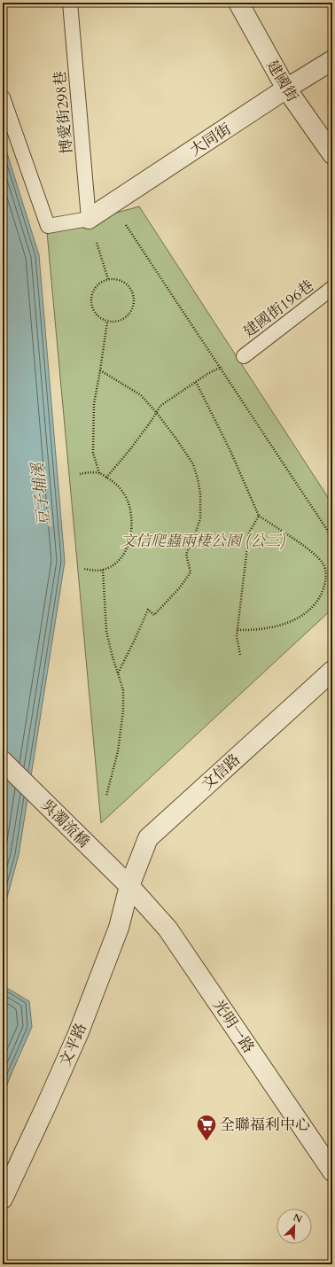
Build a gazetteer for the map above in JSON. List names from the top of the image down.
{
  "streets": {
    "street": [
      "建國街",
      "大同街",
      "文信路",
      "吳濁流橋",
      "光明一路",
      "文平路"
    ],
    "lane": ["博愛街298巷", "建國街196巷"]
  },
  "crossings": [
    ["建國街", "大同街"],
    ["博愛街298巷", "大同街"],
    ["文信路", "吳濁流橋"],
    ["文信路", "光明一路"],
    ["文信路", "文平路"],
    ["吳濁流橋", "光明一路"],
    ["吳濁流橋", "文平路"],
    ["光明一路", "文平路"]
  ],
  "water": ["豆子埔溪"],
  "parks": ["文信爬蟲兩棲公園 (公三)"],
  "places": {
    "supermarket": ["全聯福利中心"]
  },
  "north": "top right"
}
